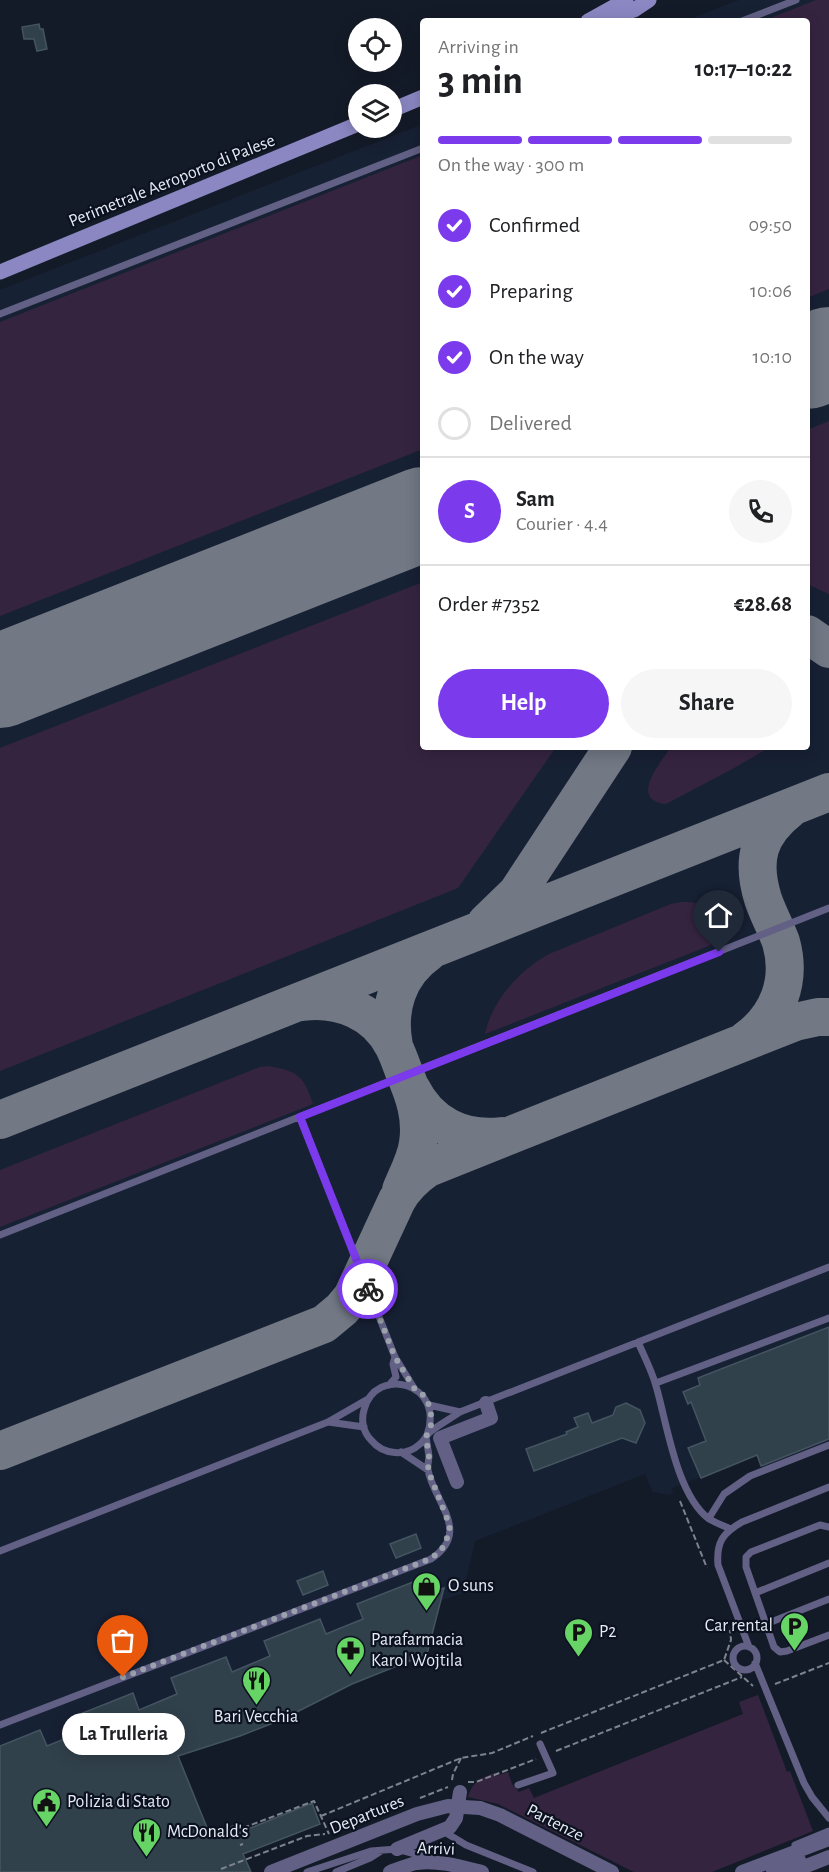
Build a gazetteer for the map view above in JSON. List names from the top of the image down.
{
  "streets": {
    "street": [
      "Perimetrale Aeroporto di Palese",
      "Departures",
      "Partenze",
      "Arrivi"
    ]
  },
  "crossings": [
    ["Departures", "Partenze"]
  ],
  "places": {
    "shop": ["O suns"],
    "parking": ["Car rental", "P2"],
    "pharmacy": ["Parafarmacia Karol Wojtila"],
    "other": ["La Trulleria"],
    "restaurant": ["Bari Vecchia", "McDonald's"],
    "public building": ["Polizia di Stato"]
  },
  "page": {
    "heading": ["3 min", "Arriving in", "10:17–10:22"],
    "panel": [
      "Sam",
      "Courier · 4.4",
      "Order #7352",
      "€28.68"
    ],
    "bar": "On the way · 300 m",
    "list": [
      ["Confirmed", "09:50"],
      ["Preparing", "10:06"],
      ["On the way", "10:10"],
      "Delivered"
    ],
    "round": "S",
    "buttons": ["Help", "Share"],
    "bubble": "La Trulleria"
  }
}
